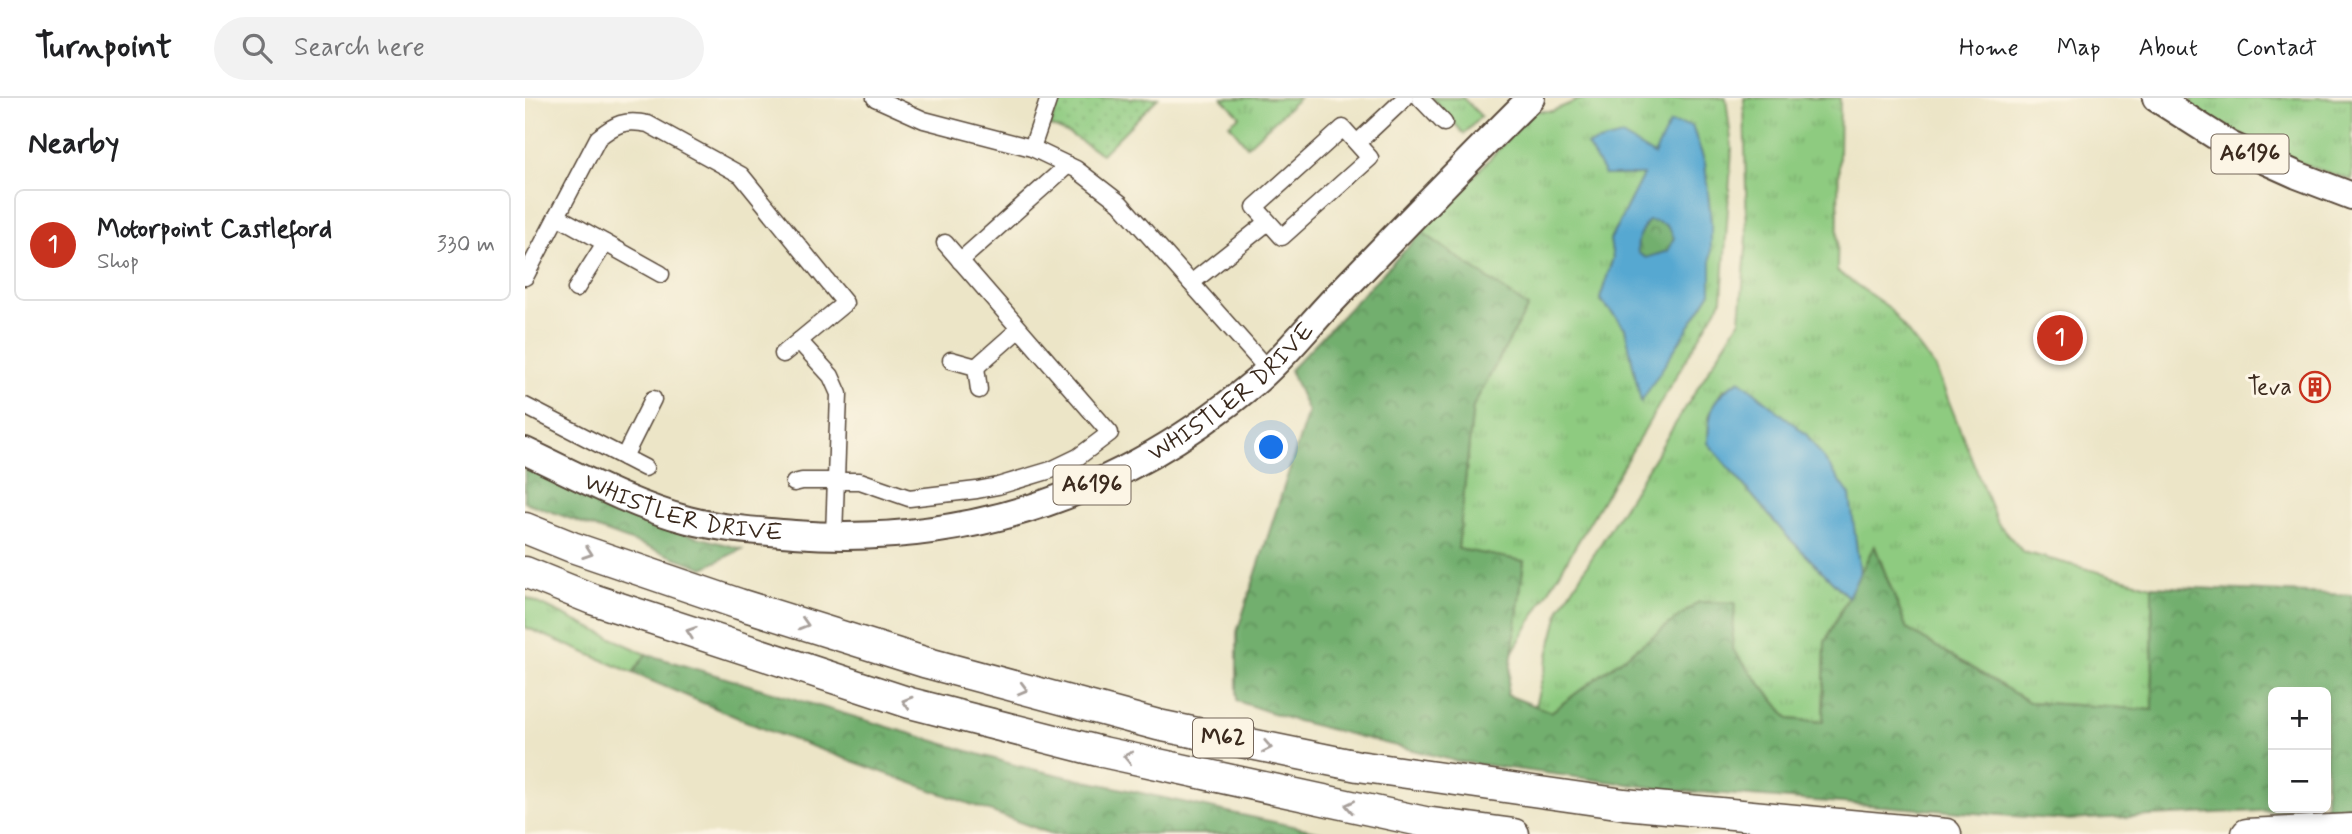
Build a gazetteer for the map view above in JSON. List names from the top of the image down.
{
  "streets": {
    "highway": ["M62"],
    "main road": ["A6196", "WHISTLER DRIVE"]
  },
  "places": {
    "building": ["Teva"]
  },
  "page": {
    "header": "Turnpoint",
    "search": "Search here",
    "nav": [
      "Home",
      "Map",
      "About",
      "Contact"
    ],
    "heading": "Nearby",
    "list": [
      {
        "mark": "1",
        "name": "Motorpoint Castleford",
        "note": "Shop",
        "value": "330 m"
      }
    ],
    "pins": "1",
    "map_buttons": ["+", "−"]
  }
}
